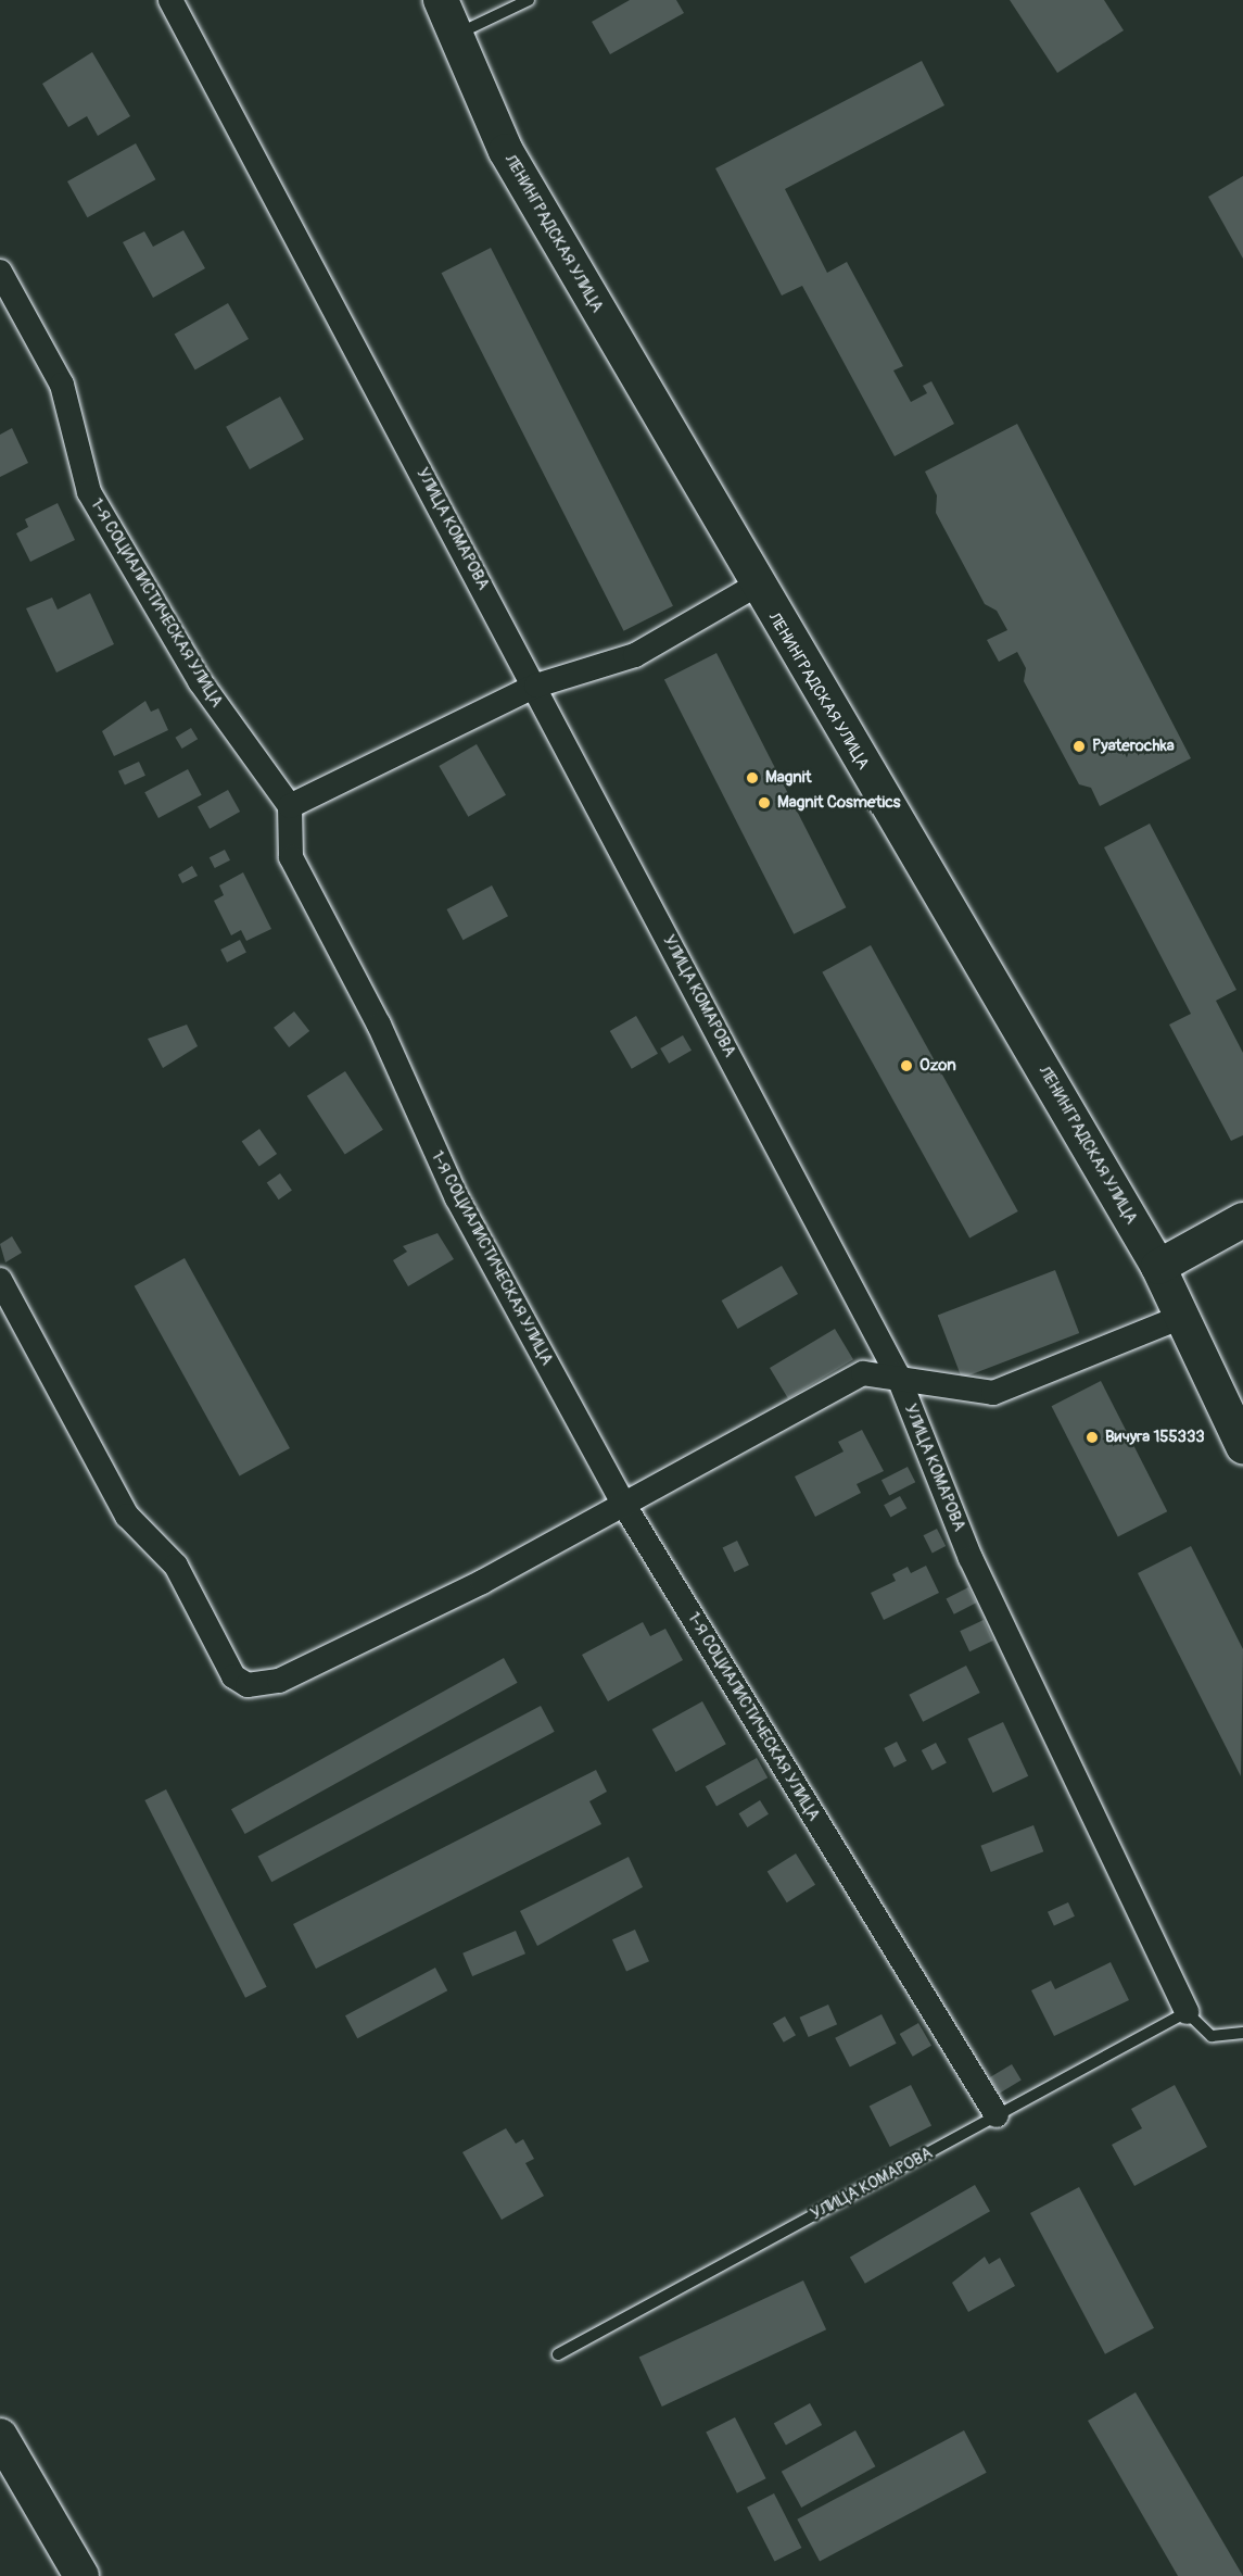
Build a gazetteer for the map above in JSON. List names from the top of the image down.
{
  "streets": {
    "main road": ["ЛЕНИНГРАДСКАЯ УЛИЦА"],
    "street": ["УЛИЦА КОМАРОВА", "1-Я СОЦИАЛИСТИЧЕСКАЯ УЛИЦА"]
  },
  "crossings": [
    ["УЛИЦА КОМАРОВА", "1-Я СОЦИАЛИСТИЧЕСКАЯ УЛИЦА"]
  ],
  "places": [
    "Pyaterochka",
    "Magnit",
    "Magnit Cosmetics",
    "Ozon",
    "Вичуга 155333"
  ]
}
